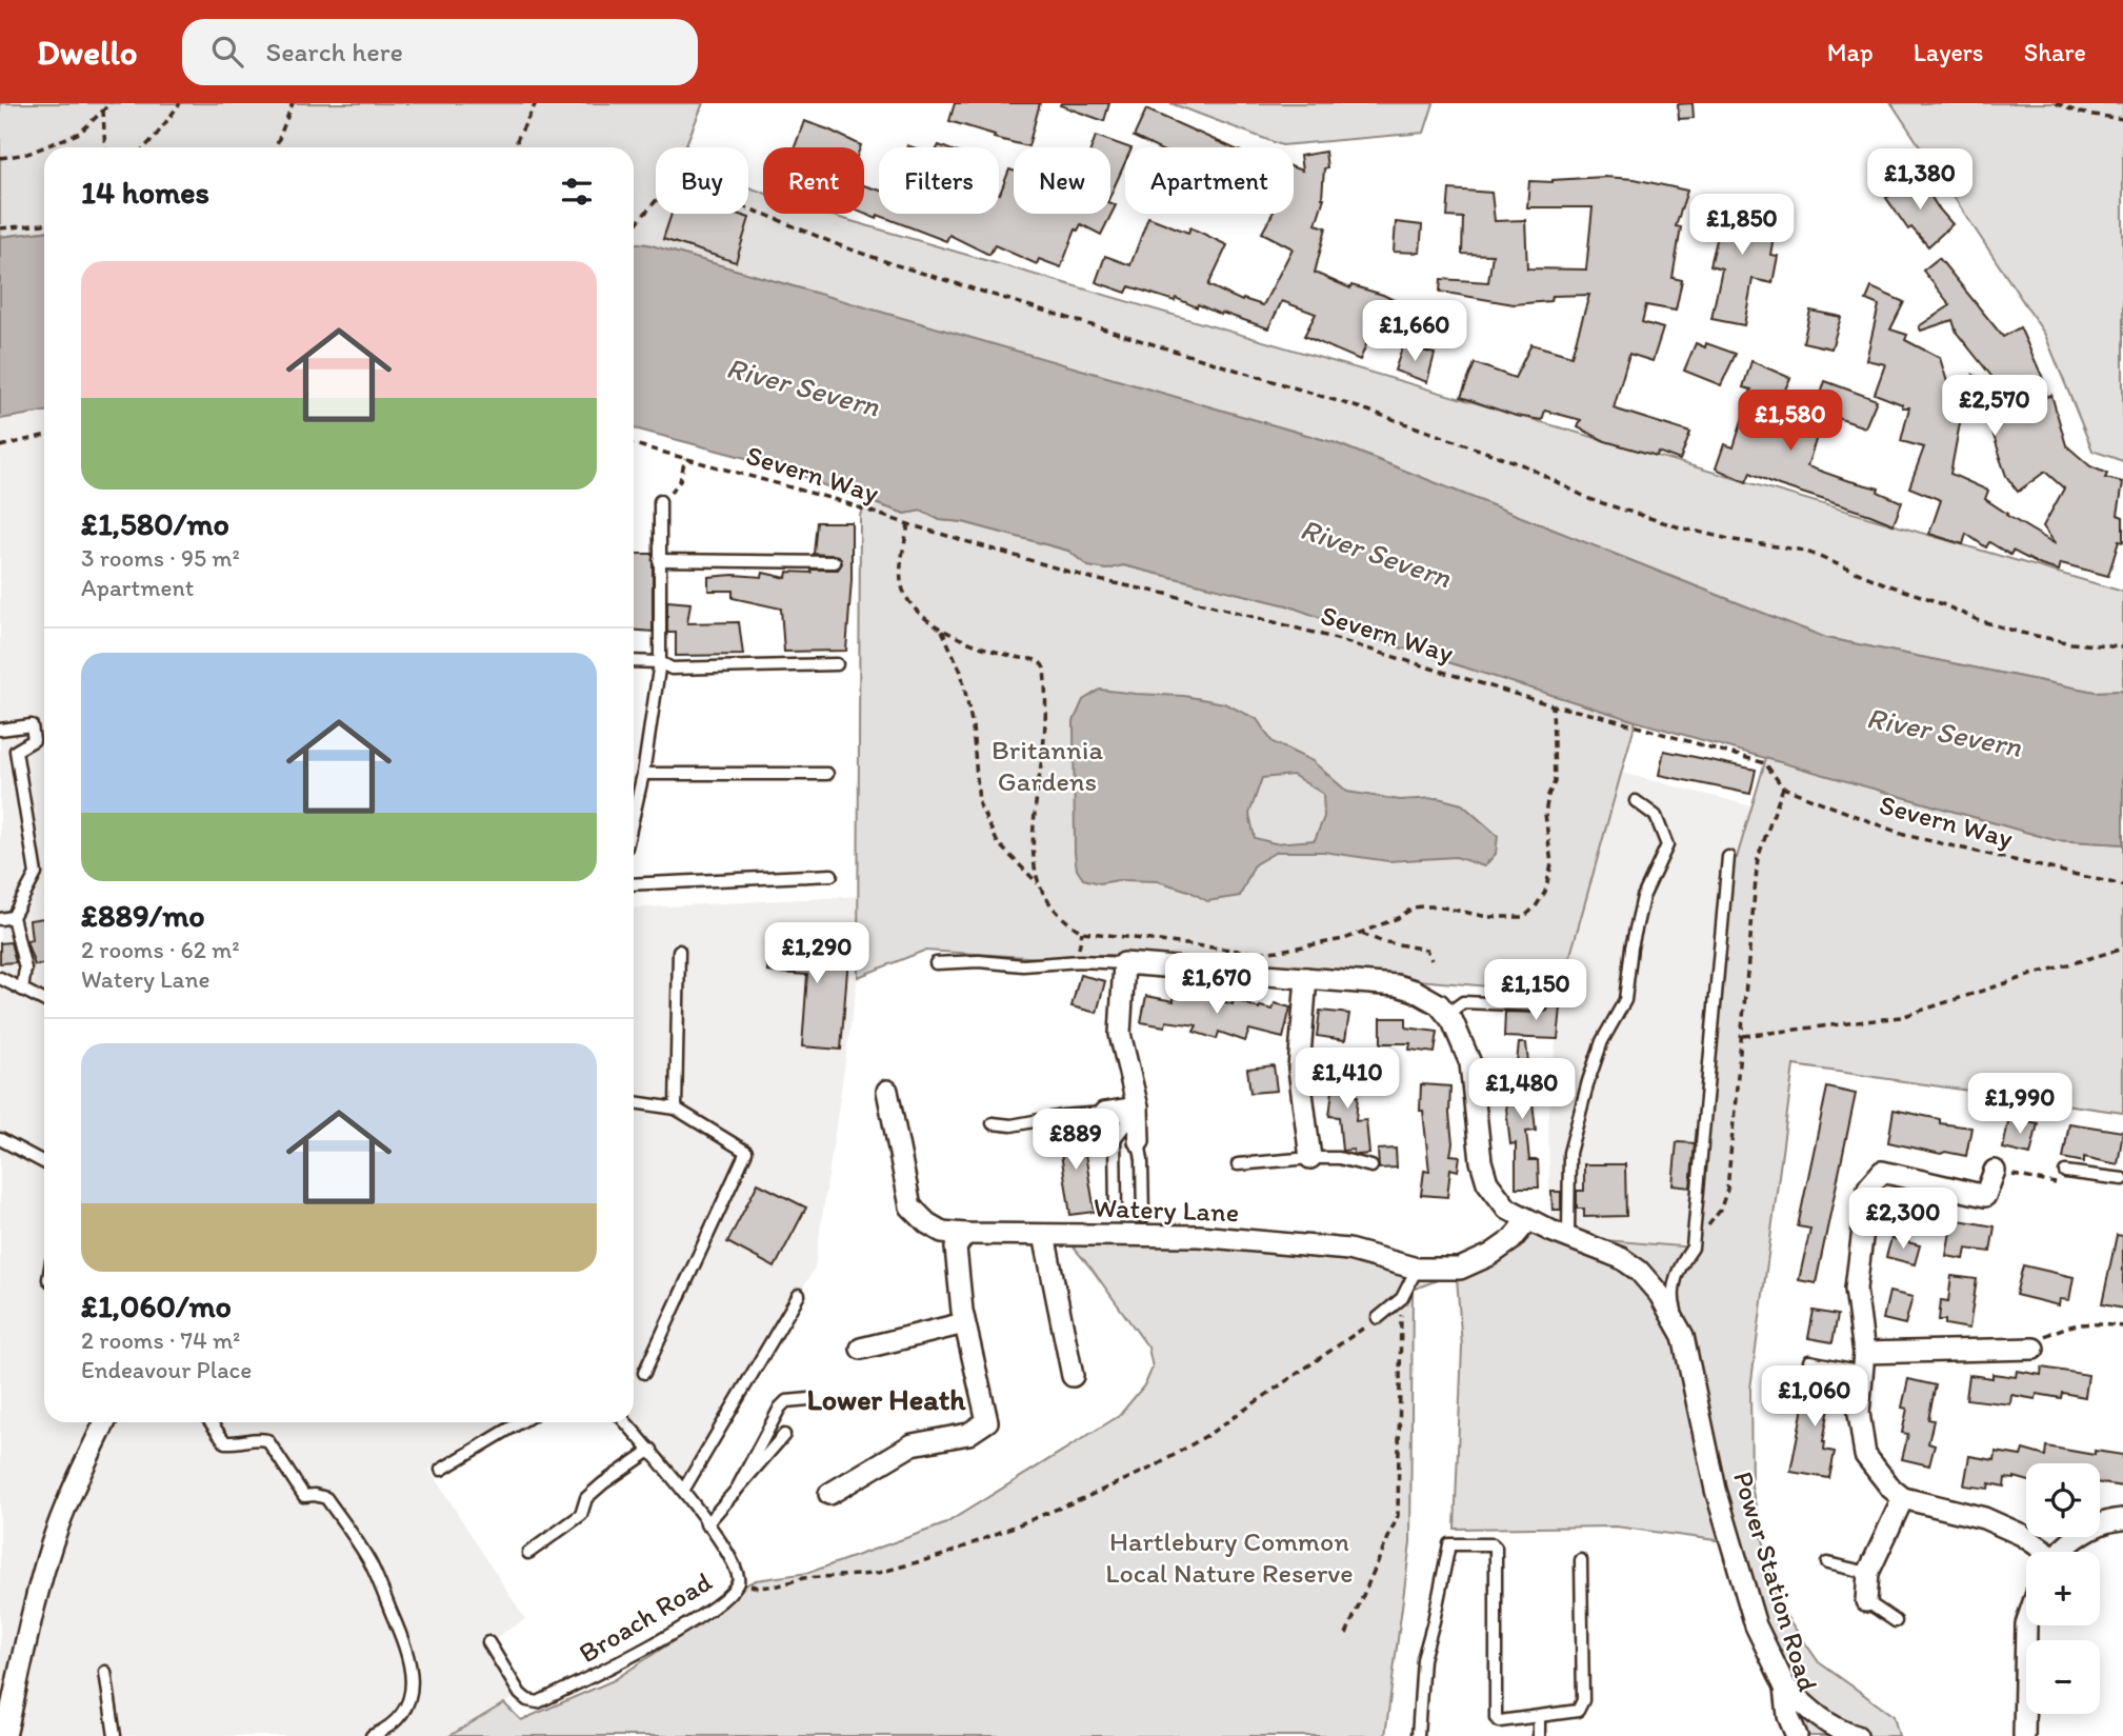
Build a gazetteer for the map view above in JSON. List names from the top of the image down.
{
  "streets": {
    "street": ["Watery Lane", "Power Station Road"],
    "lane": ["Broach Road"],
    "path": ["Severn Way"]
  },
  "crossings": [
    ["Watery Lane", "Power Station Road"]
  ],
  "districts": ["Lower Heath"],
  "water": ["River Severn"],
  "parks": ["Britannia Gardens", "Hartlebury Common Local Nature Reserve"],
  "page": {
    "header": "Dwello",
    "search": "Search here",
    "nav": ["Map", "Layers", "Share"],
    "chip": [
      "Buy",
      "Rent",
      "Filters",
      "New",
      "Apartment"
    ],
    "heading": "14 homes",
    "price": [
      "£1,380",
      "£1,850",
      "£1,660",
      "£2,570",
      "£1,580",
      "£1,290",
      "£1,670",
      "£1,150",
      "£1,410",
      "£1,480",
      "£1,990",
      "£889",
      "£2,300",
      "£1,060"
    ],
    "list": [
      {
        "name": "£1,580/mo",
        "note": "3 rooms · 95 m² · Apartment"
      },
      {
        "name": "£889/mo",
        "note": "2 rooms · 62 m² · Watery Lane"
      },
      {
        "name": "£1,060/mo",
        "note": "2 rooms · 74 m² · Endeavour Place"
      }
    ],
    "map_buttons": ["+", "−"]
  }
}
